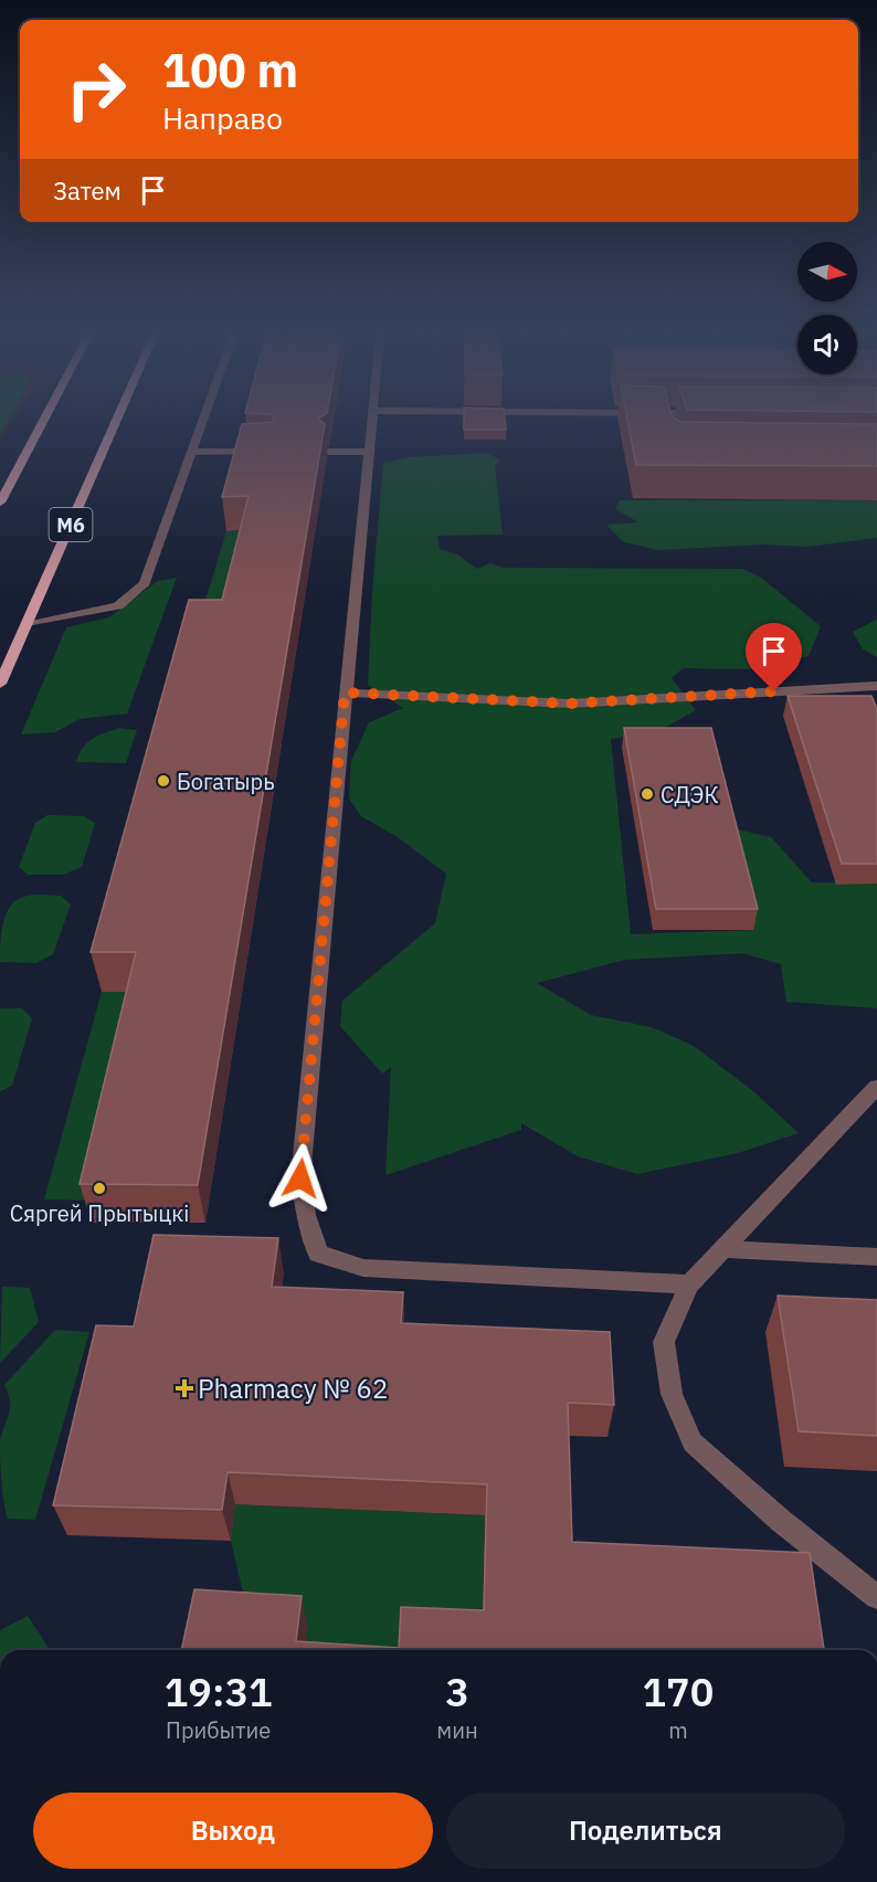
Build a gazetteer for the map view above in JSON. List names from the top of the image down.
{
  "streets": {
    "main road": ["М6"]
  },
  "places": {
    "other": ["Богатырь", "СДЭК", "Сяргей Прытыцкі"],
    "health": ["Pharmacy № 62"]
  },
  "north": "right",
  "page": {
    "turn": ["100 m", "Направо"],
    "then": "Затем",
    "eta": [
      "19:31",
      "Прибытие",
      "3",
      "мин",
      "170",
      "m"
    ],
    "buttons": ["Выход", "Поделиться"]
  }
}
